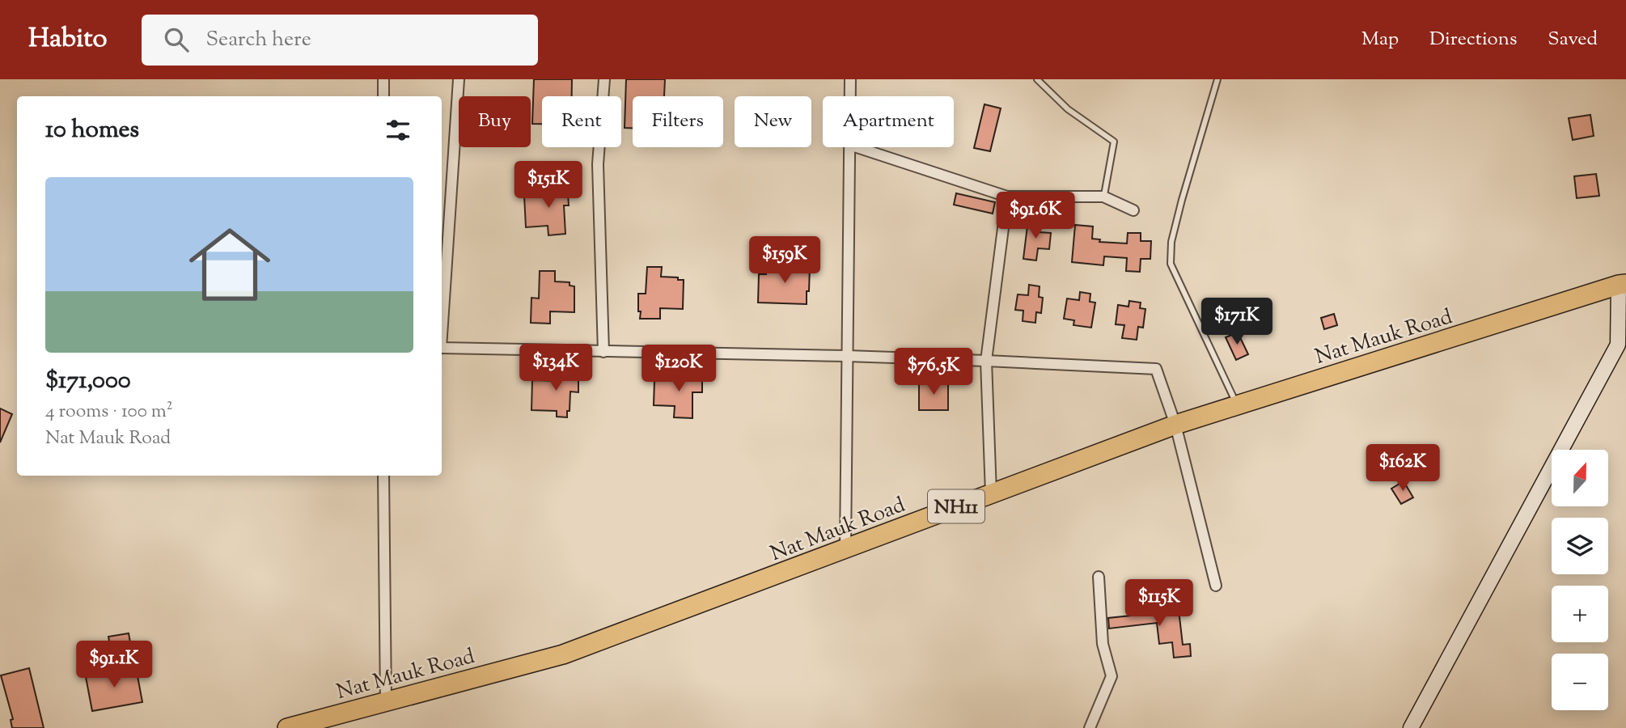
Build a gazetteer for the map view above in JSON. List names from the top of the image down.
{
  "streets": {
    "highway": ["Nat Mauk Road", "NH11"]
  },
  "north": "top",
  "page": {
    "header": "Habito",
    "search": "Search here",
    "nav": ["Map", "Directions", "Saved"],
    "chip": [
      "Buy",
      "Rent",
      "Filters",
      "New",
      "Apartment"
    ],
    "heading": "10 homes",
    "price": [
      "$151K",
      "$91.6K",
      "$159K",
      "$171K",
      "$134K",
      "$120K",
      "$76.5K",
      "$162K",
      "$115K",
      "$91.1K"
    ],
    "list": [
      {
        "name": "$171,000",
        "note": "4 rooms · 100 m² · Nat Mauk Road"
      }
    ],
    "map_buttons": ["+", "−"]
  }
}
